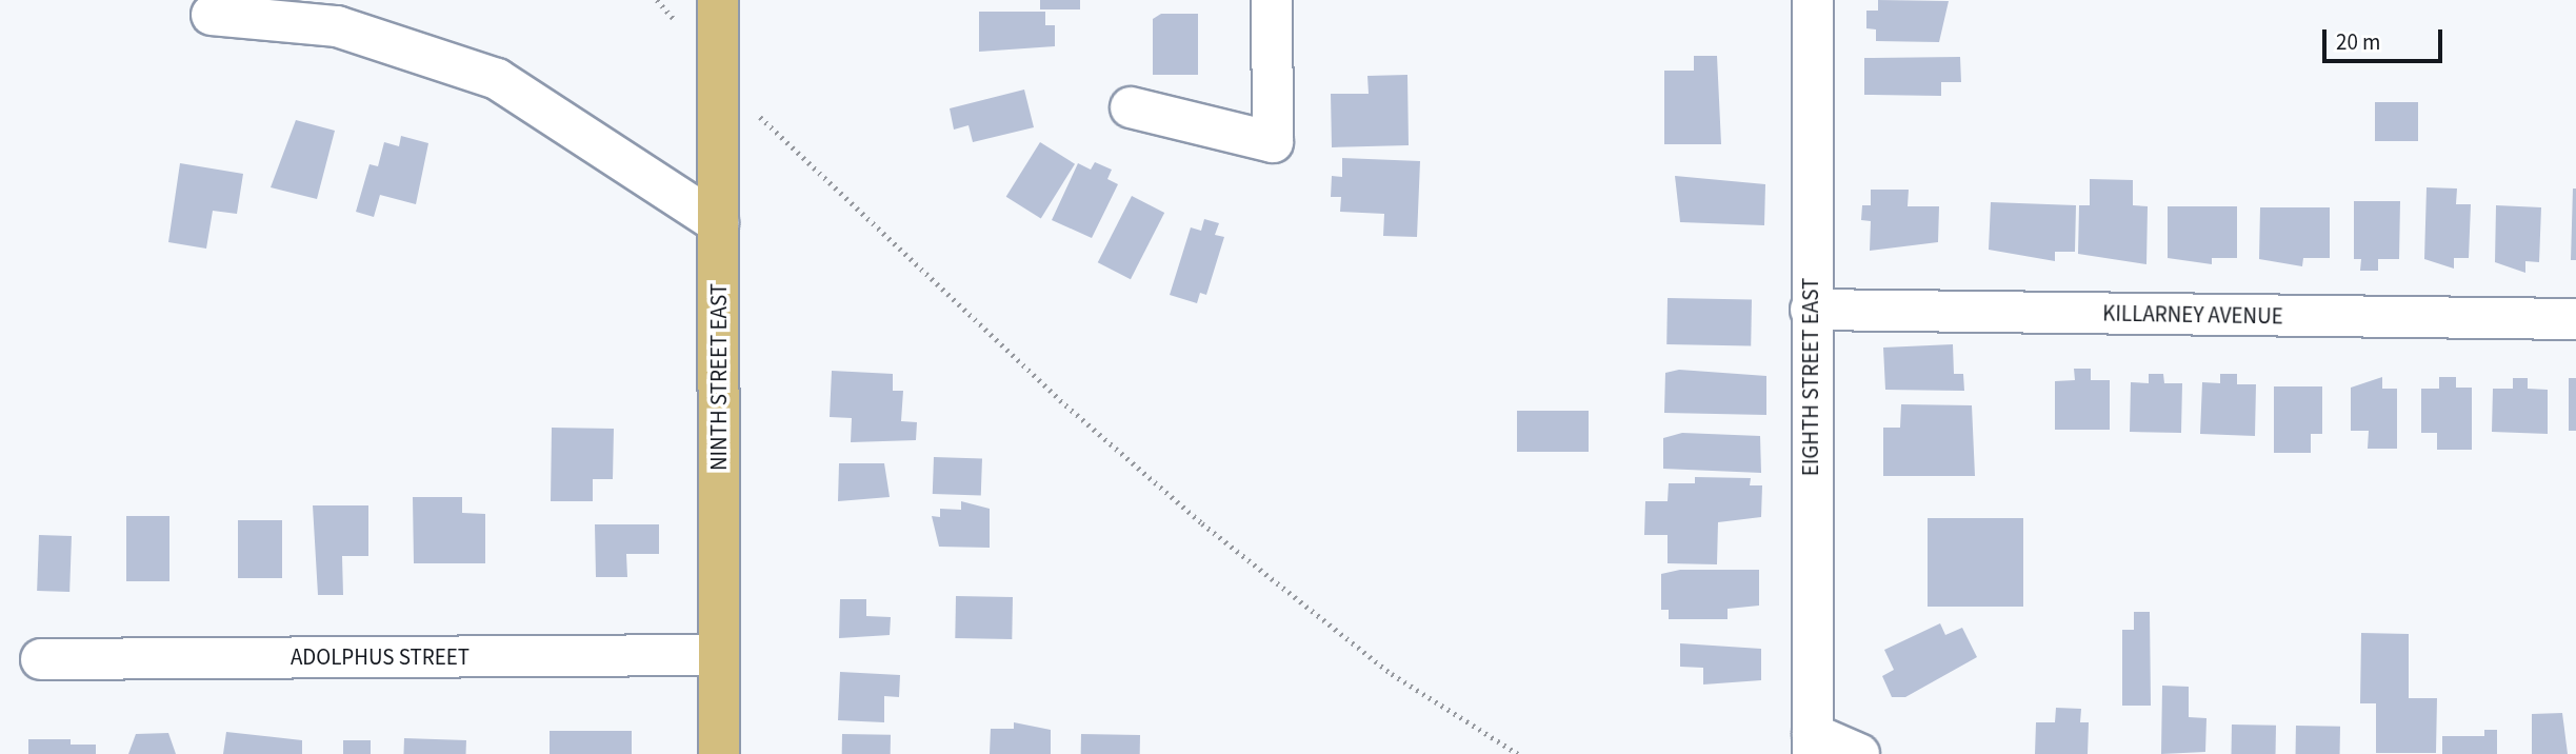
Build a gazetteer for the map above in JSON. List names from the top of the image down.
{
  "streets": {
    "main road": ["NINTH STREET EAST"],
    "street": ["KILLARNEY AVENUE", "EIGHTH STREET EAST", "ADOLPHUS STREET"]
  },
  "crossings": [
    ["KILLARNEY AVENUE", "EIGHTH STREET EAST"],
    ["NINTH STREET EAST", "ADOLPHUS STREET"]
  ],
  "scale_bar": "20 m"
}
